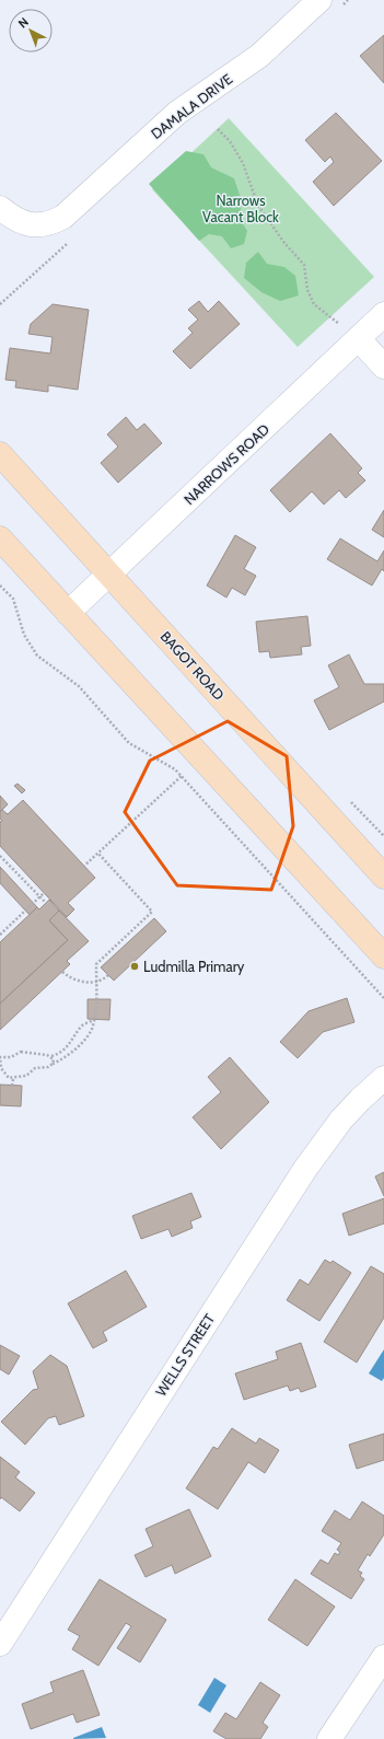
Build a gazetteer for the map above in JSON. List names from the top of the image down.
{
  "streets": {
    "main road": ["BAGOT ROAD"],
    "street": ["DAMALA DRIVE", "NARROWS ROAD", "WELLS STREET"]
  },
  "crossings": [
    ["NARROWS ROAD", "BAGOT ROAD"]
  ],
  "parks": ["Narrows Vacant Block"],
  "places": ["Ludmilla Primary"],
  "north": "top left"
}
